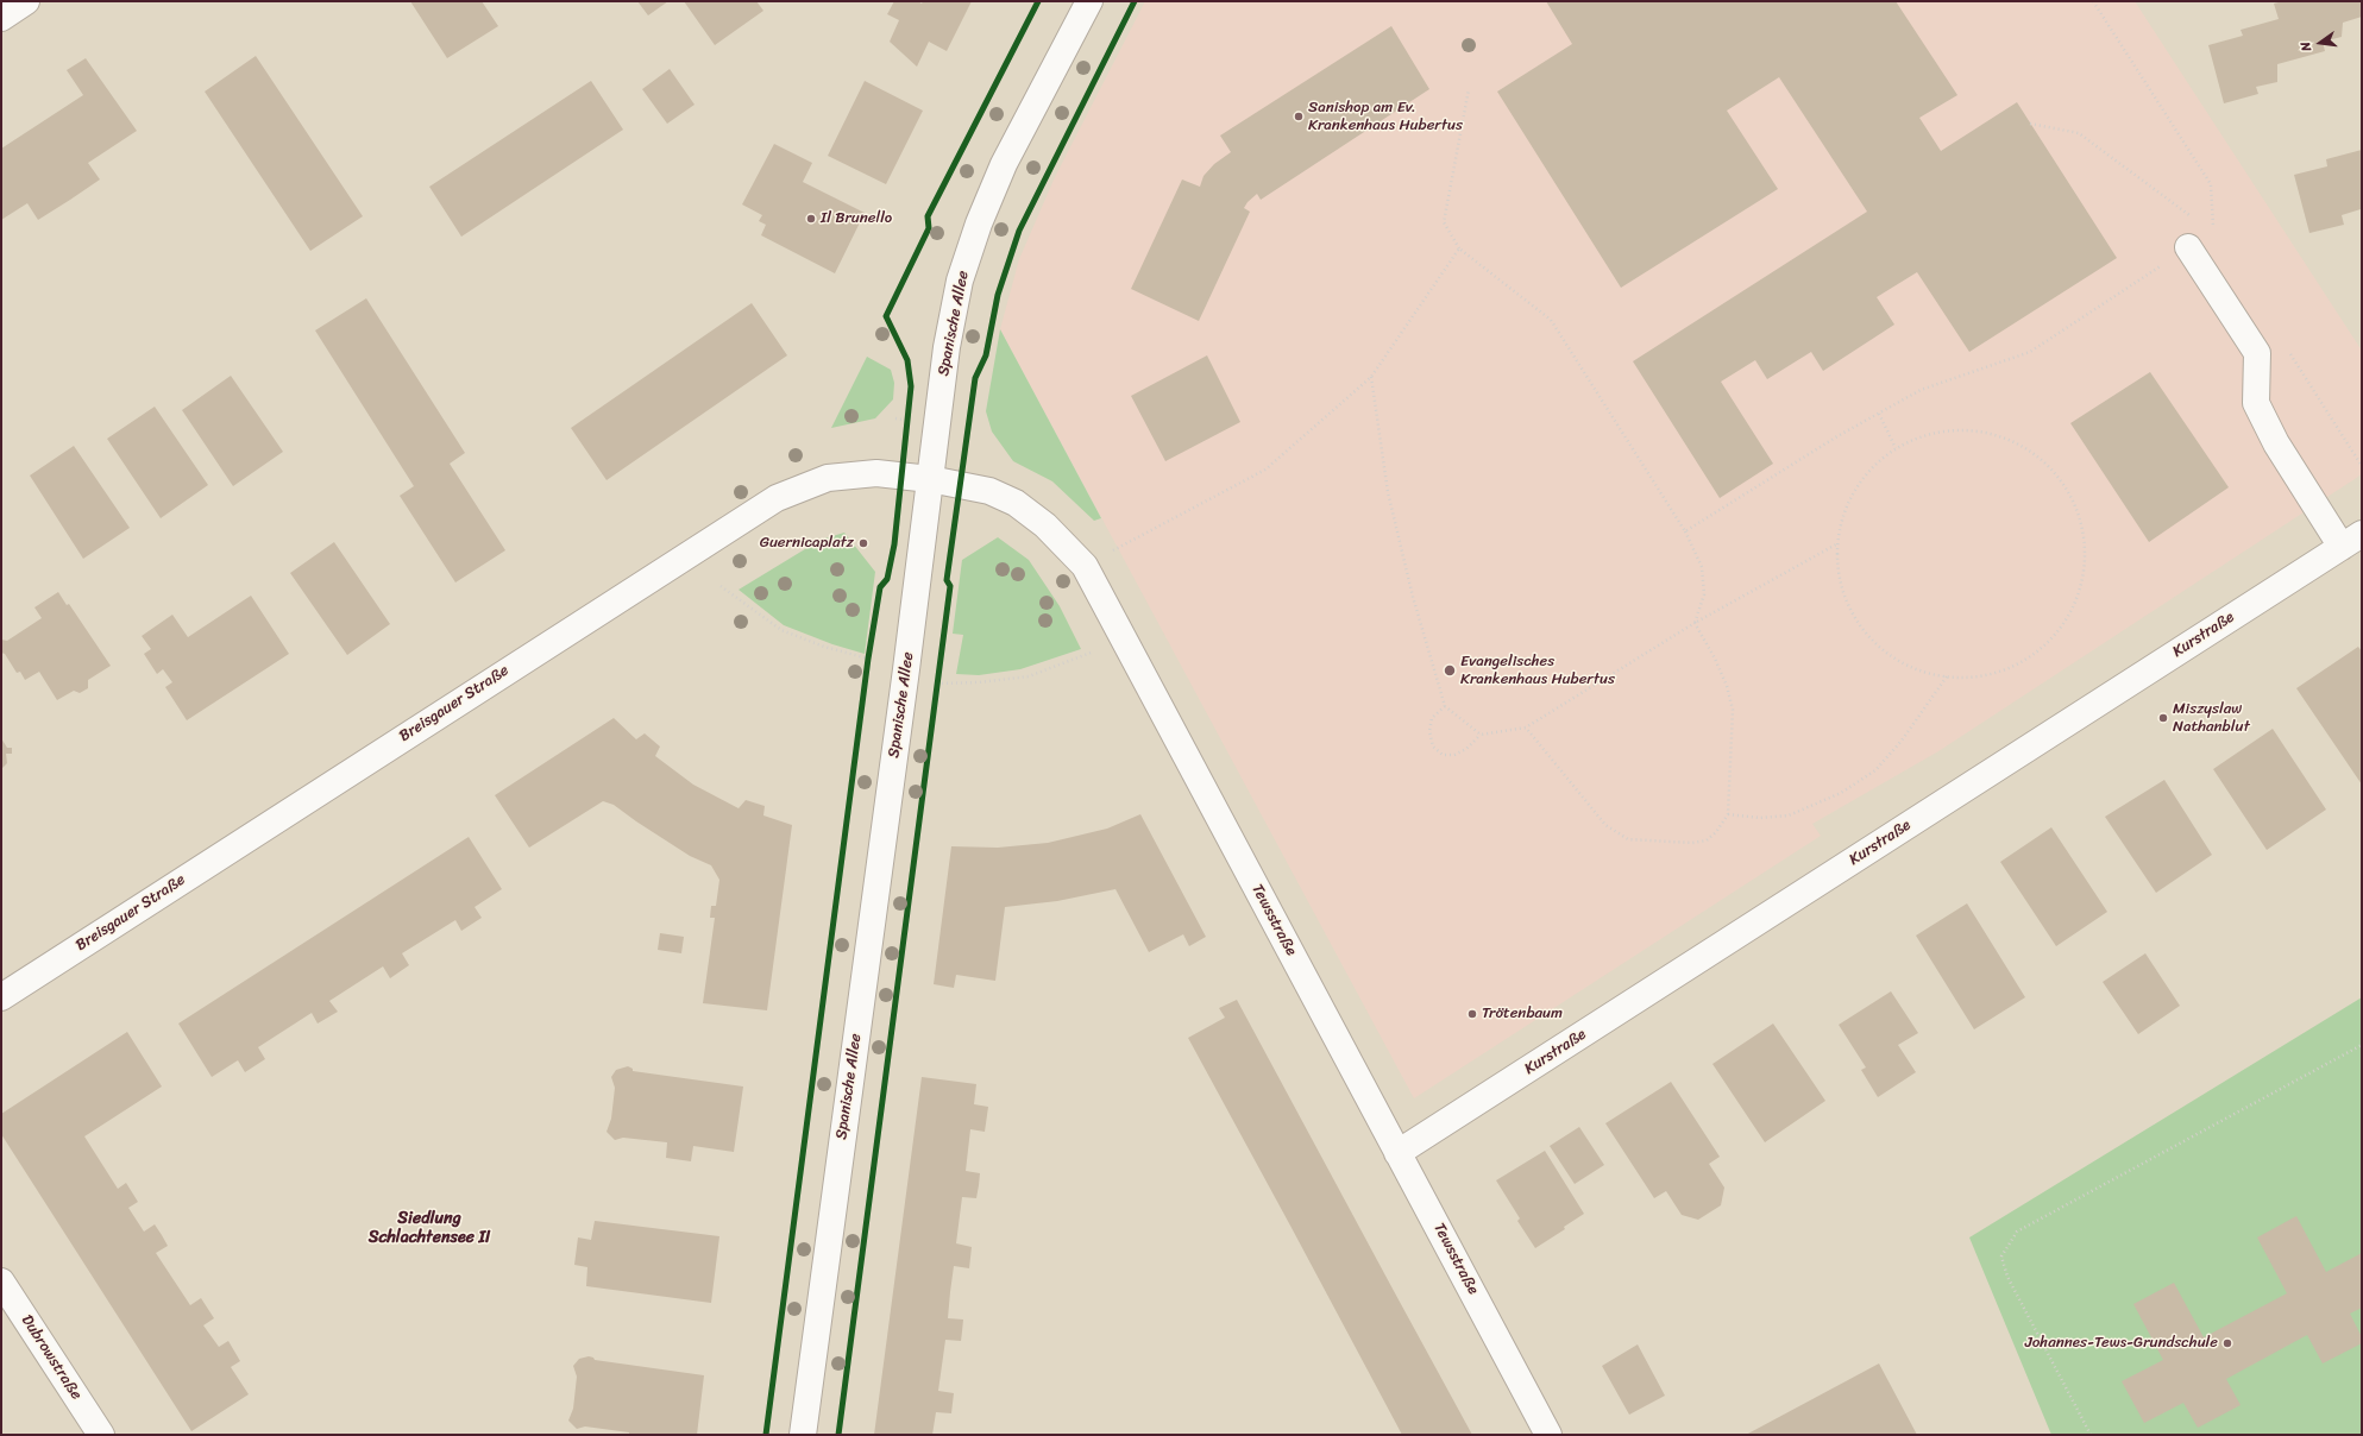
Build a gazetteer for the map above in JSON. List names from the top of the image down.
{
  "streets": {
    "street": [
      "Spanische Allee",
      "Kurstraße",
      "Breisgauer Straße",
      "Tewsstraße",
      "Dubrowstraße"
    ]
  },
  "crossings": [
    ["Spanische Allee", "Breisgauer Straße"],
    ["Spanische Allee", "Tewsstraße"],
    ["Kurstraße", "Tewsstraße"],
    ["Breisgauer Straße", "Tewsstraße"]
  ],
  "districts": ["Siedlung Schlachtensee II"],
  "places": [
    "Sanishop am Ev. Krankenhaus Hubertus",
    "Il Brunello",
    "Guernicaplatz",
    "Evangelisches Krankenhaus Hubertus",
    "Miszyslaw Nathanblut",
    "Trötenbaum",
    "Johannes-Tews-Grundschule"
  ],
  "north": "left"
}
